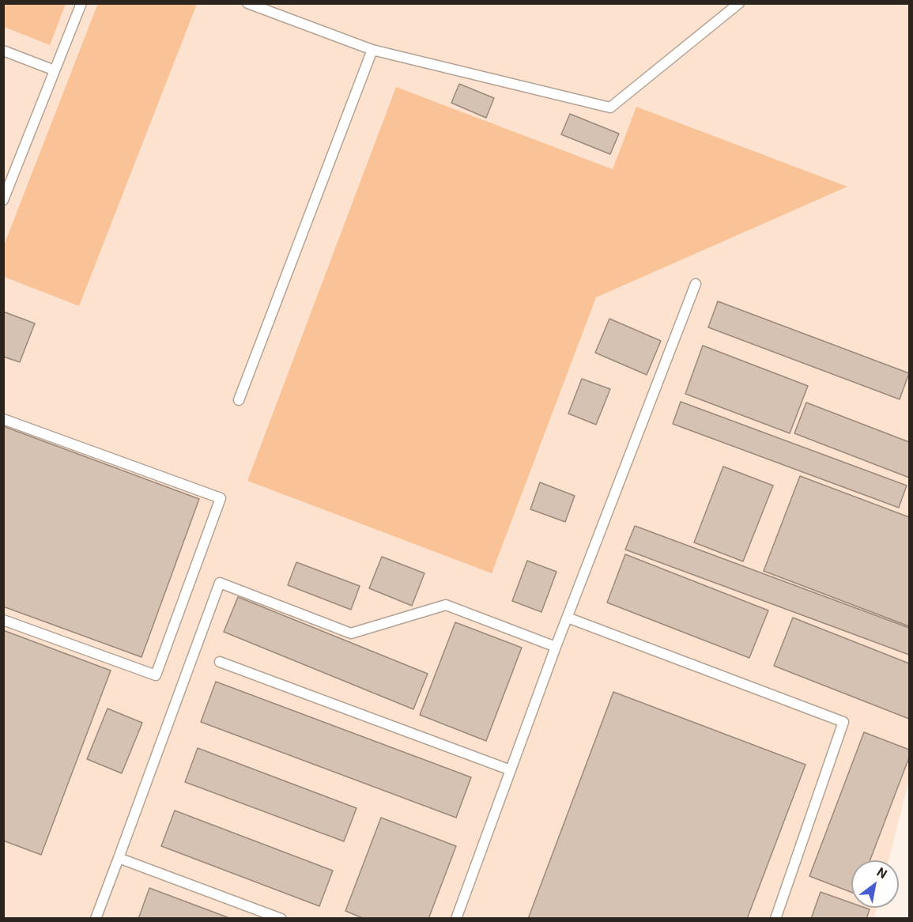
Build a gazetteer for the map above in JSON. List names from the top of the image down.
{
  "north": "top right"
}
